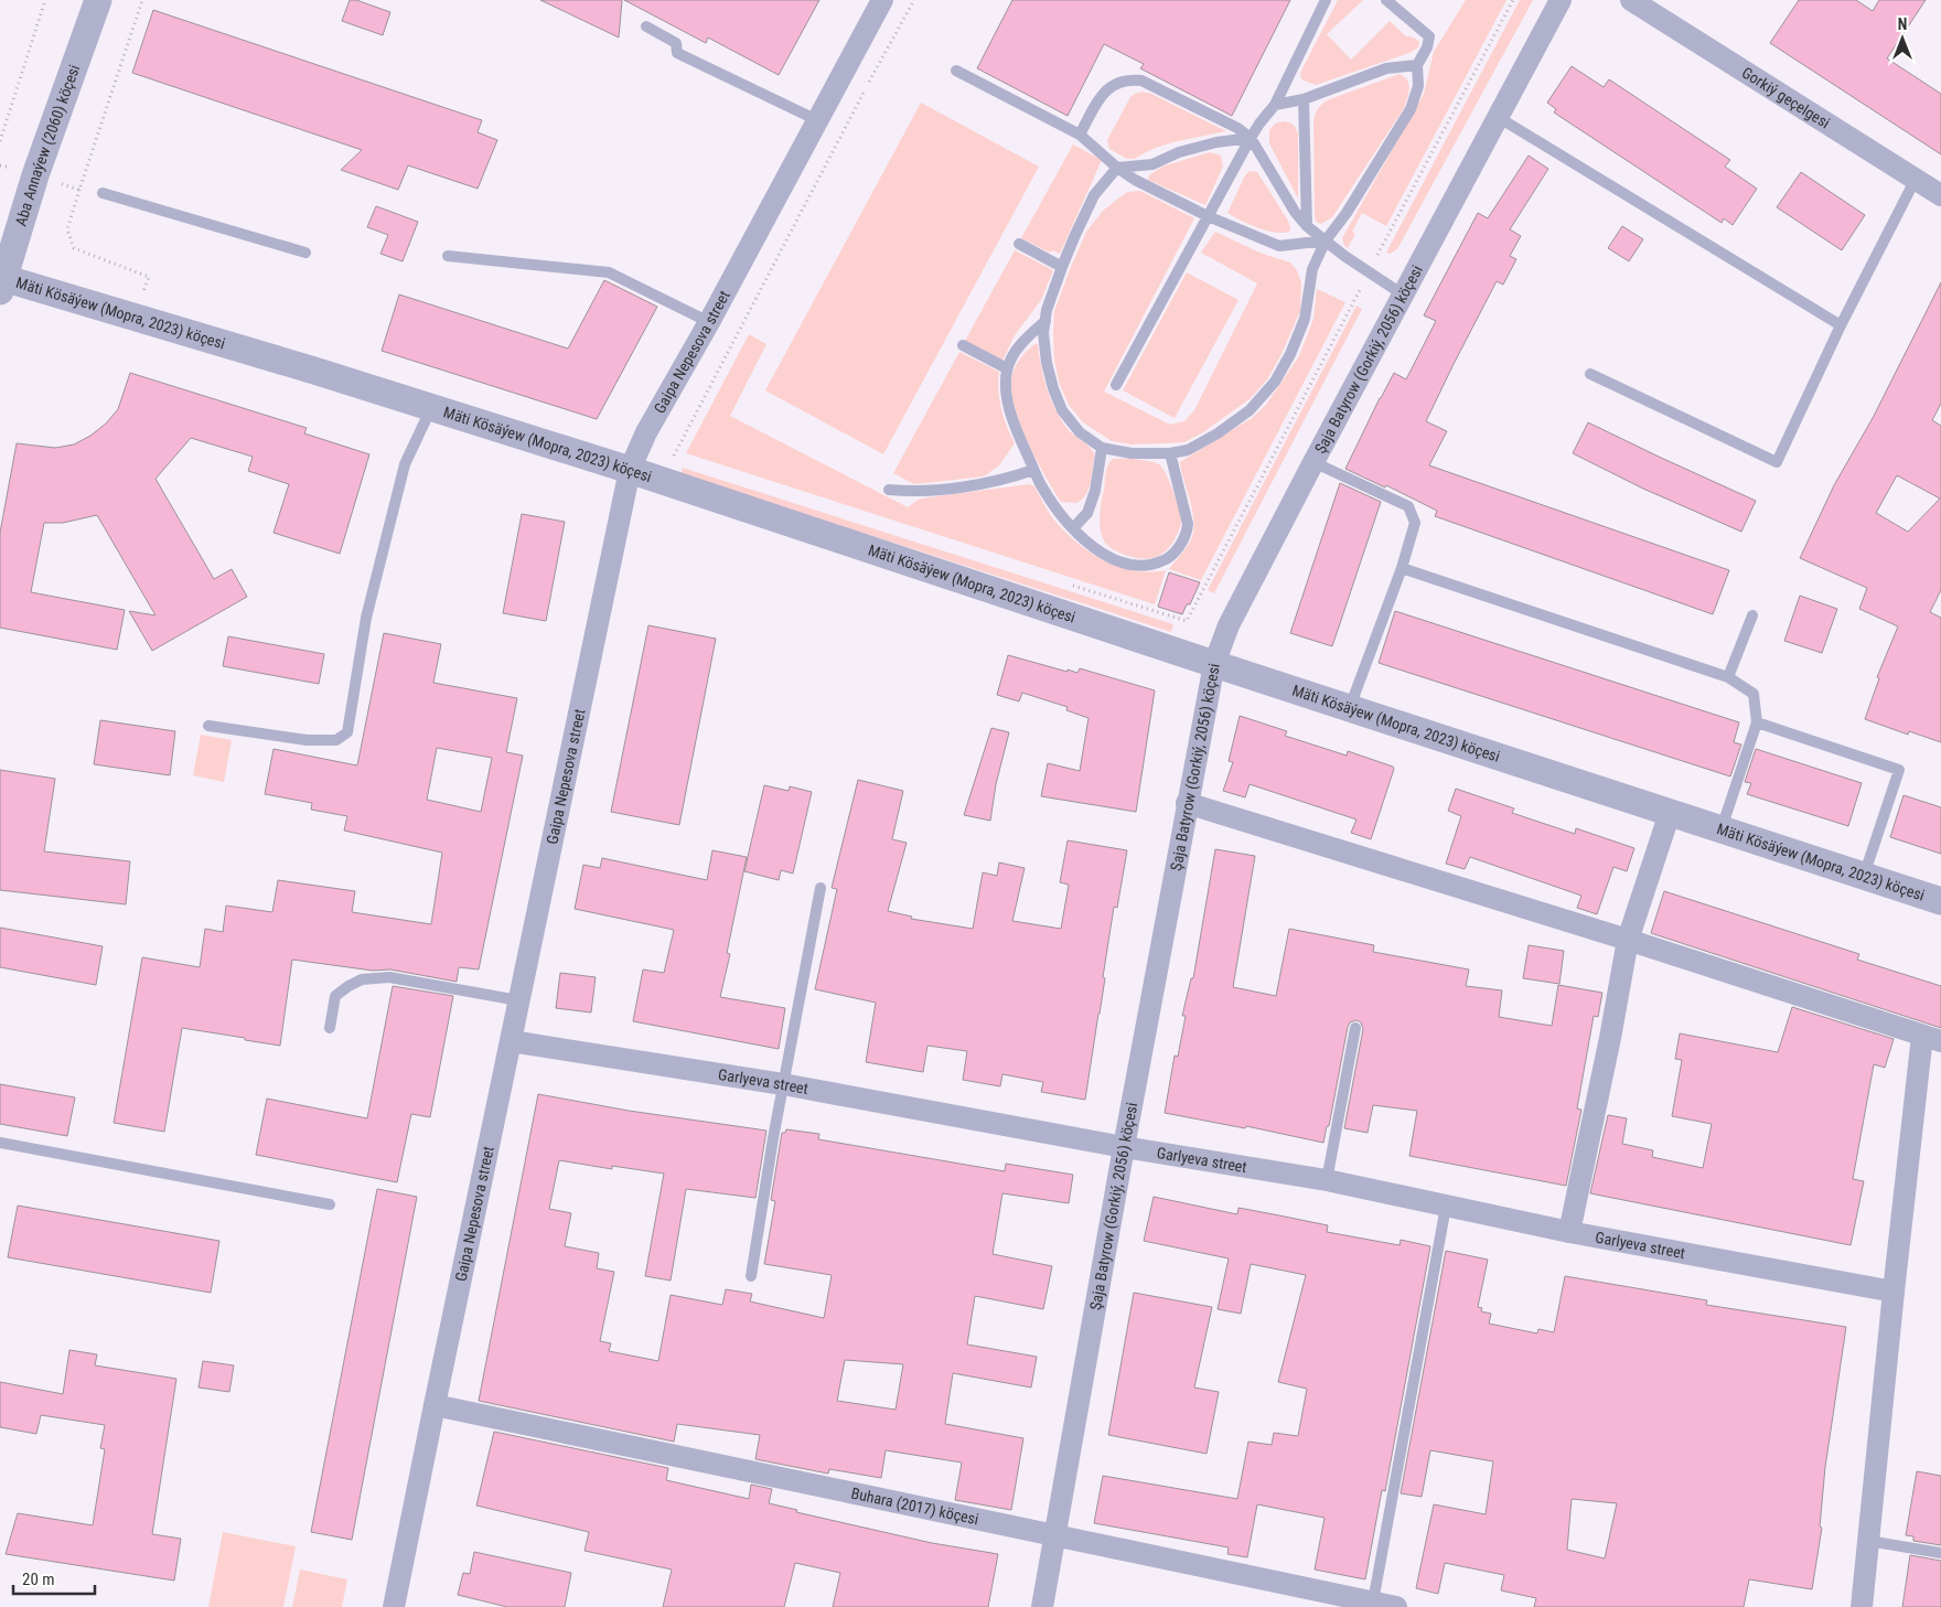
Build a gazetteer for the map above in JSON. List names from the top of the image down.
{
  "streets": {
    "street": [
      "Gorkiý geçelgesi",
      "Aba Annaýew (2060) köçesi",
      "Mäti Kösäýew (Mopra, 2023) köçesi",
      "Gaipa Nepesova street",
      "Şaja Batyrow (Gorkiý, 2056) köçesi",
      "Garlyeva street",
      "Buhara (2017) köçesi"
    ]
  },
  "crossings": [
    ["Aba Annaýew (2060) köçesi", "Mäti Kösäýew (Mopra, 2023) köçesi"],
    ["Mäti Kösäýew (Mopra, 2023) köçesi", "Gaipa Nepesova street"],
    ["Mäti Kösäýew (Mopra, 2023) köçesi", "Şaja Batyrow (Gorkiý, 2056) köçesi"],
    ["Gaipa Nepesova street", "Garlyeva street"],
    ["Gaipa Nepesova street", "Buhara (2017) köçesi"],
    ["Şaja Batyrow (Gorkiý, 2056) köçesi", "Garlyeva street"],
    ["Şaja Batyrow (Gorkiý, 2056) köçesi", "Buhara (2017) köçesi"]
  ],
  "scale_bar": "20 m",
  "north": "top"
}
